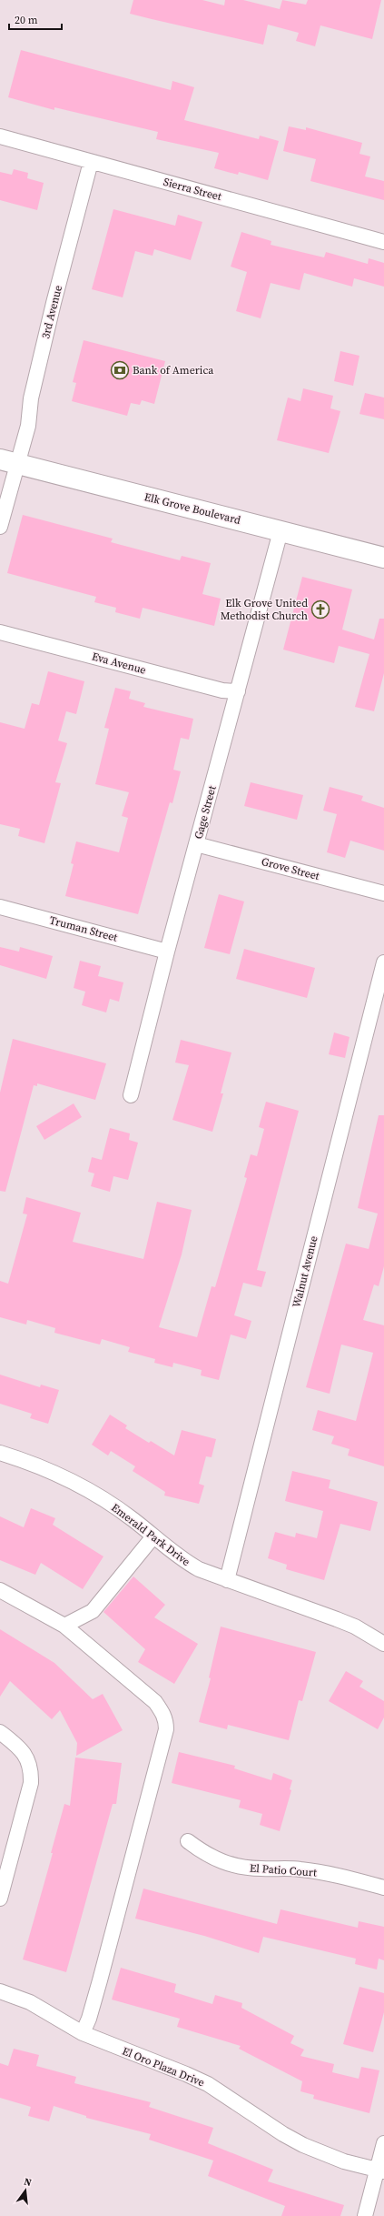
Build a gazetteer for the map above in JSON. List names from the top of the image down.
{
  "streets": {
    "main road": ["Elk Grove Boulevard"],
    "street": [
      "Sierra Street",
      "3rd Avenue",
      "Eva Avenue",
      "Gage Street",
      "Grove Street",
      "Truman Street",
      "Walnut Avenue",
      "Emerald Park Drive",
      "El Patio Court",
      "El Oro Plaza Drive"
    ]
  },
  "crossings": [
    ["Sierra Street", "3rd Avenue"],
    ["3rd Avenue", "Elk Grove Boulevard"],
    ["Elk Grove Boulevard", "Gage Street"],
    ["Eva Avenue", "Gage Street"],
    ["Gage Street", "Grove Street"],
    ["Gage Street", "Truman Street"],
    ["Walnut Avenue", "Emerald Park Drive"]
  ],
  "places": {
    "bank": ["Bank of America"],
    "church": ["Elk Grove United Methodist Church"]
  },
  "scale_bar": "20 m",
  "north": "top"
}
